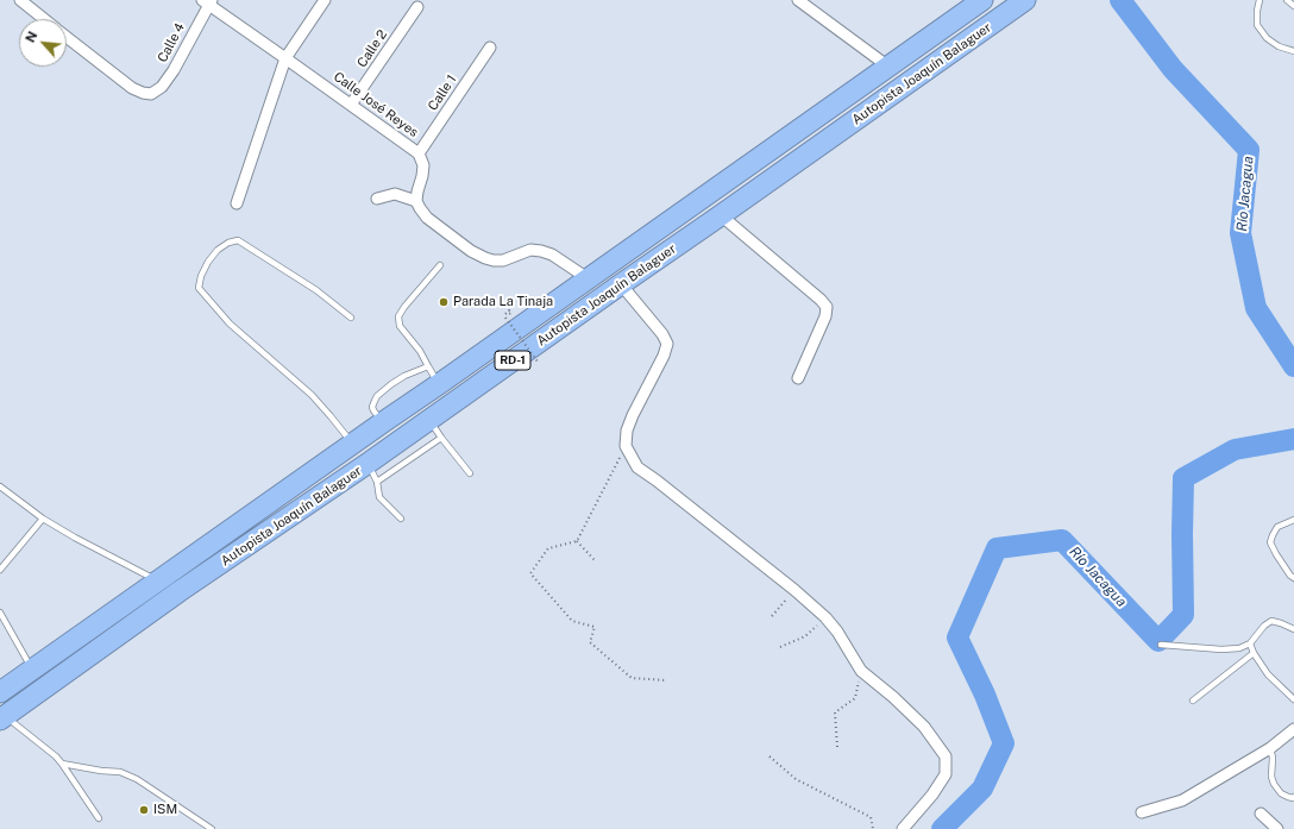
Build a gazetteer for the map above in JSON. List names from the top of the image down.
{
  "streets": {
    "highway": ["Autopista Joaquín Balaguer", "RD-1"],
    "street": [
      "Calle 4",
      "Calle 2",
      "Calle 1",
      "Calle José Reyes"
    ]
  },
  "crossings": [
    ["Calle 4", "Calle José Reyes"],
    ["Calle 2", "Calle José Reyes"],
    ["Calle 1", "Calle José Reyes"]
  ],
  "water": ["Río Jacagua"],
  "places": ["Parada La Tinaja", "ISM"],
  "north": "top left"
}
